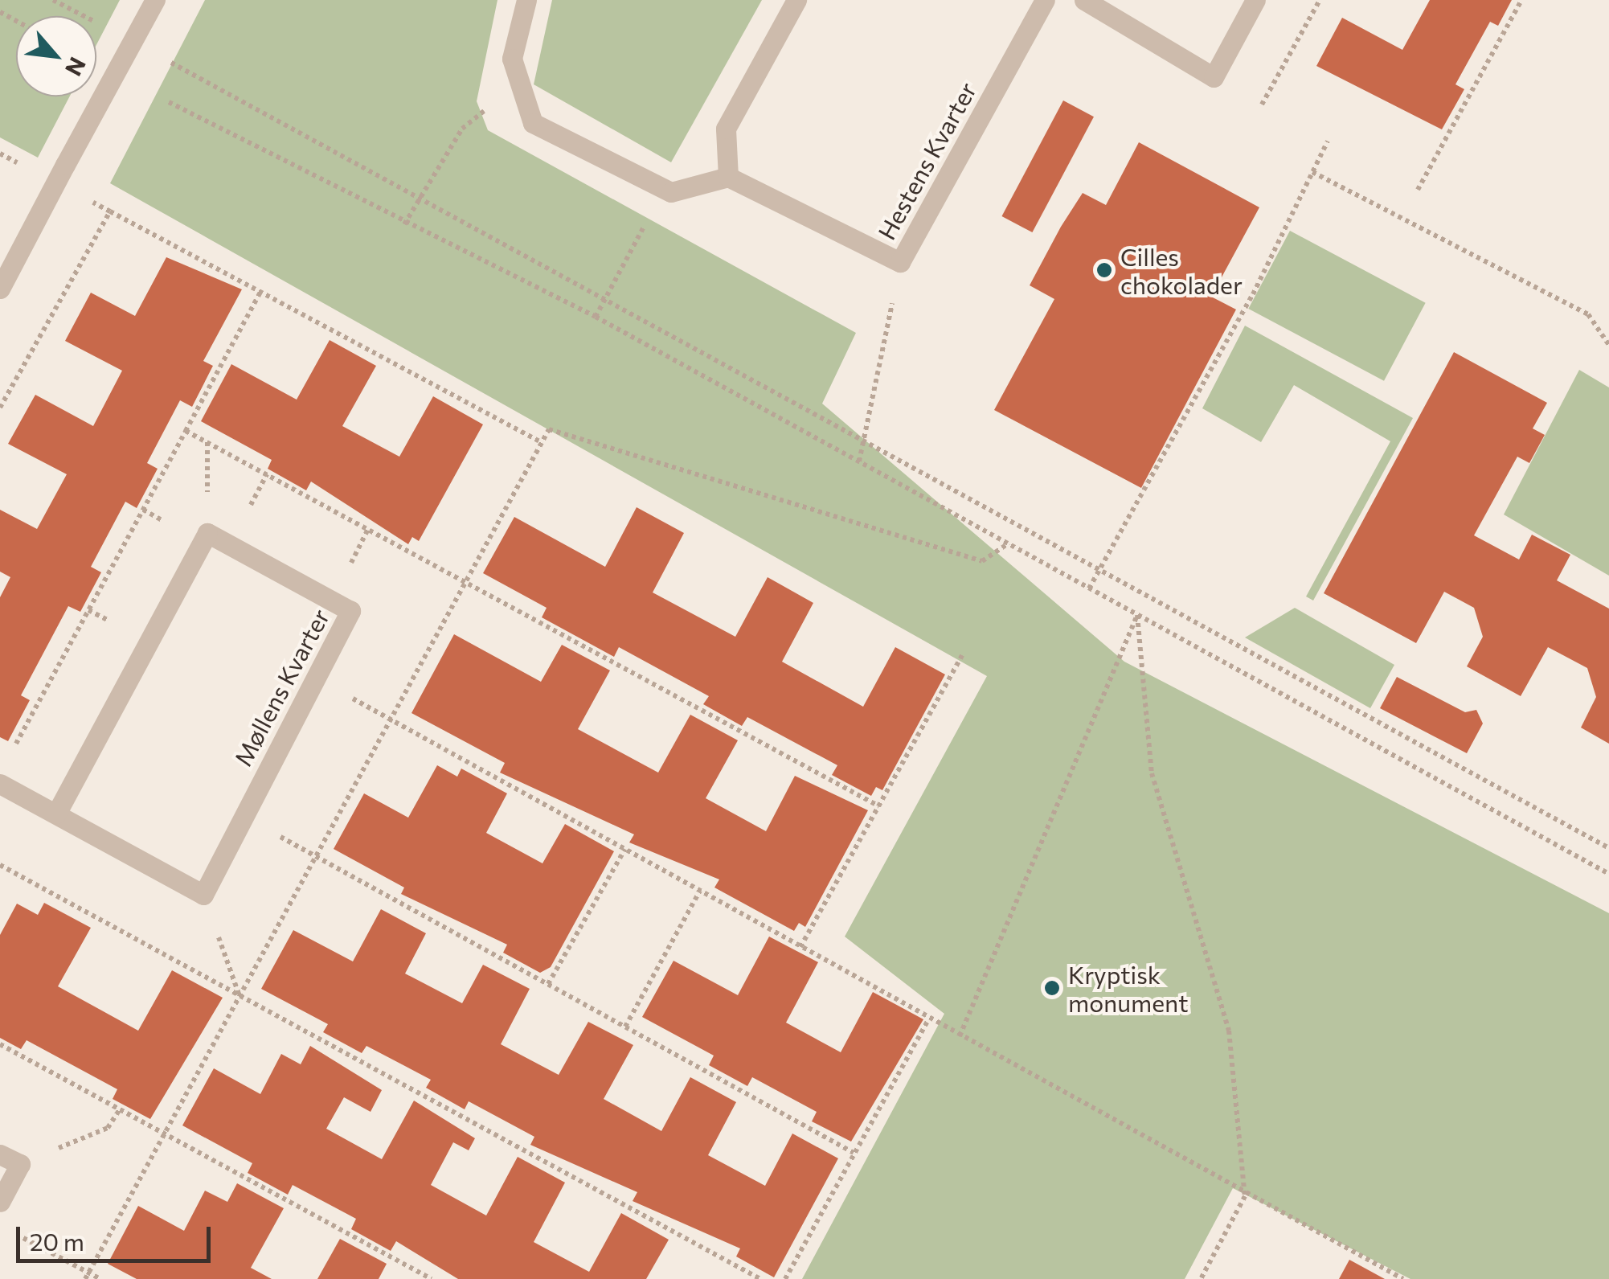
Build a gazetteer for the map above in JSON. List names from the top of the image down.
{
  "streets": {
    "street": ["Hestens Kvarter", "Møllens Kvarter"]
  },
  "places": ["Cilles chokolader", "Kryptisk monument"],
  "scale_bar": "20 m",
  "north": "bottom right"
}
